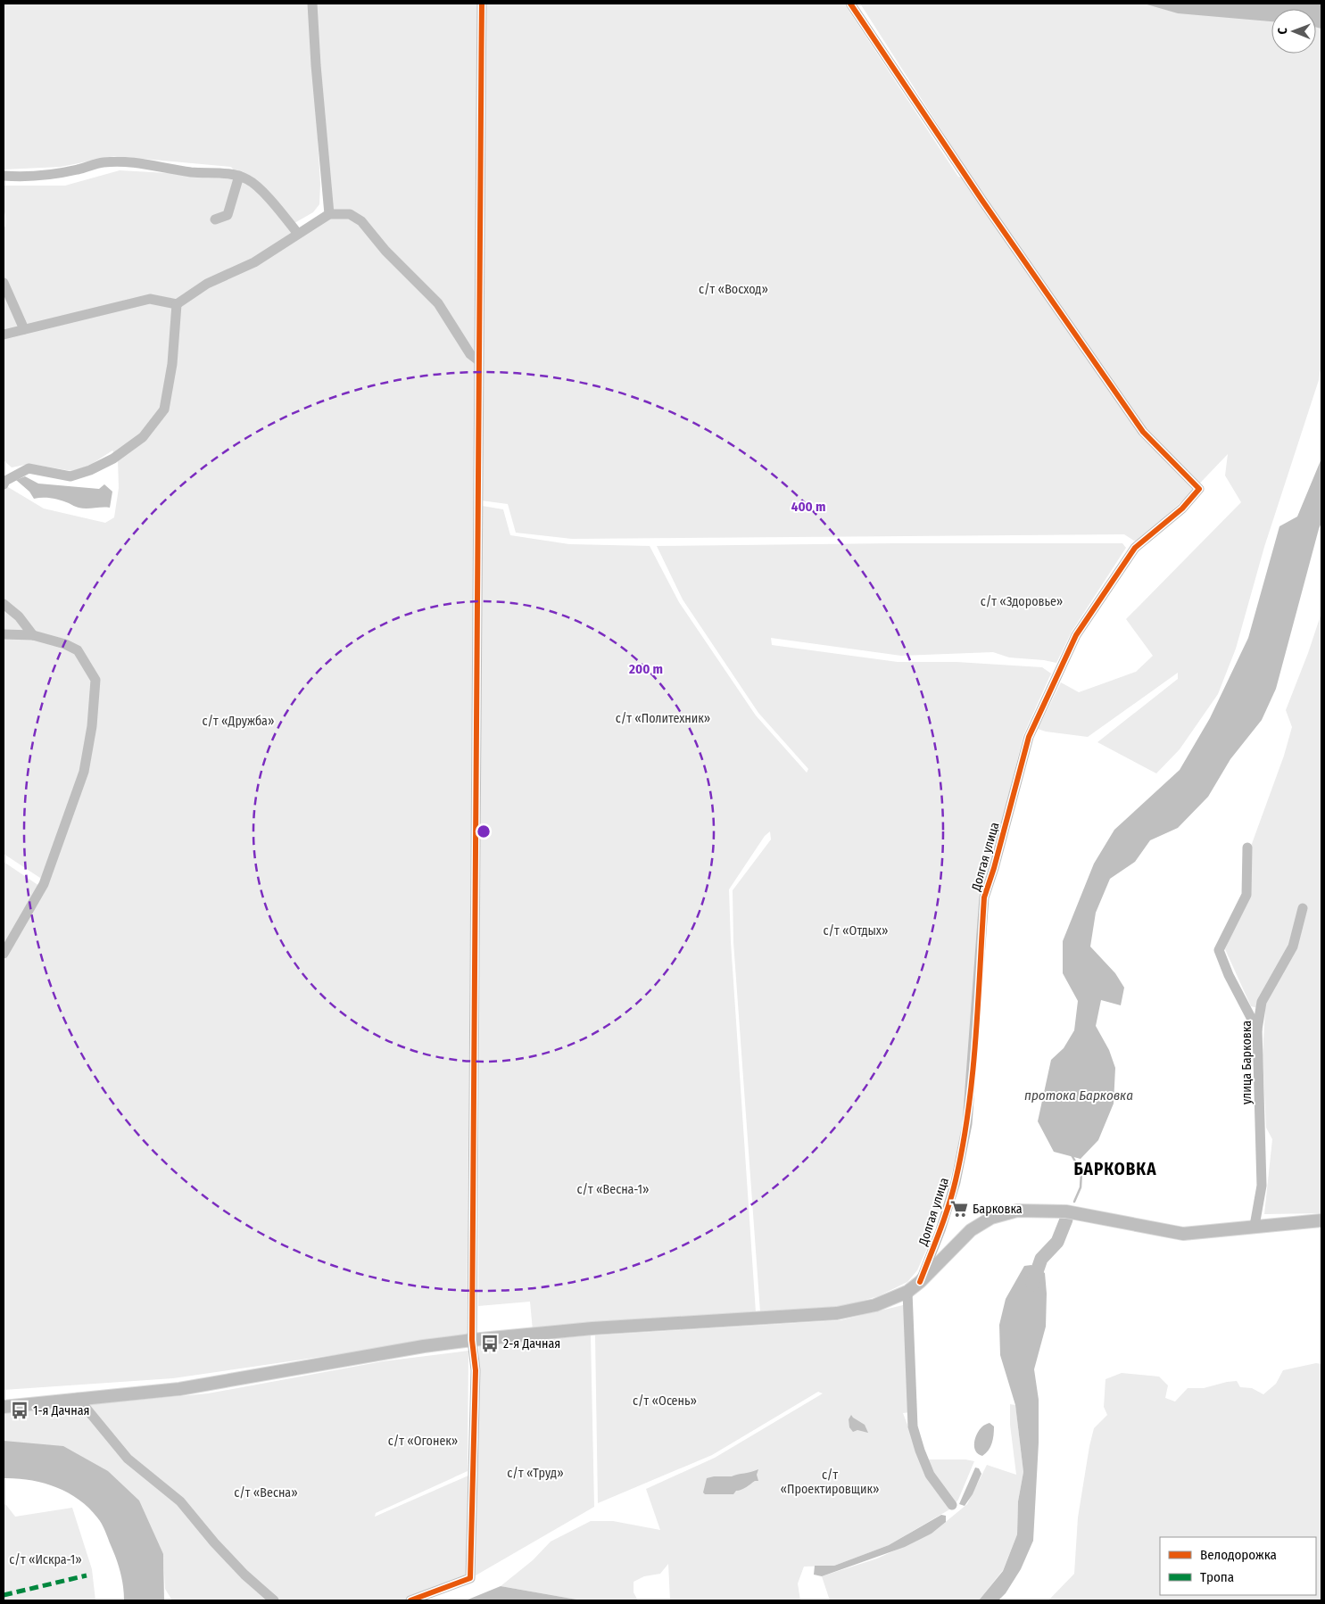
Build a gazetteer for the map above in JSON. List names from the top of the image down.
{
  "streets": {
    "street": ["Долгая улица", "улица Барковка"]
  },
  "districts": ["БАРКОВКА"],
  "water": ["протока Барковка"],
  "parks": [
    "с/т «Восход»",
    "с/т «Здоровье»",
    "с/т «Политехник»",
    "с/т «Дружба»",
    "с/т «Отдых»",
    "с/т «Весна-1»",
    "с/т «Осень»",
    "с/т «Огонек»",
    "с/т «Труд»",
    "с/т «Проектировщик»",
    "с/т «Весна»",
    "с/т «Искра-1»"
  ],
  "places": {
    "supermarket": ["Барковка"],
    "bus stop": ["2-я Дачная", "1-я Дачная"]
  },
  "legend": ["Велодорожка", "Тропа"],
  "north": "left",
  "rings": ["400 m", "200 m"]
}
